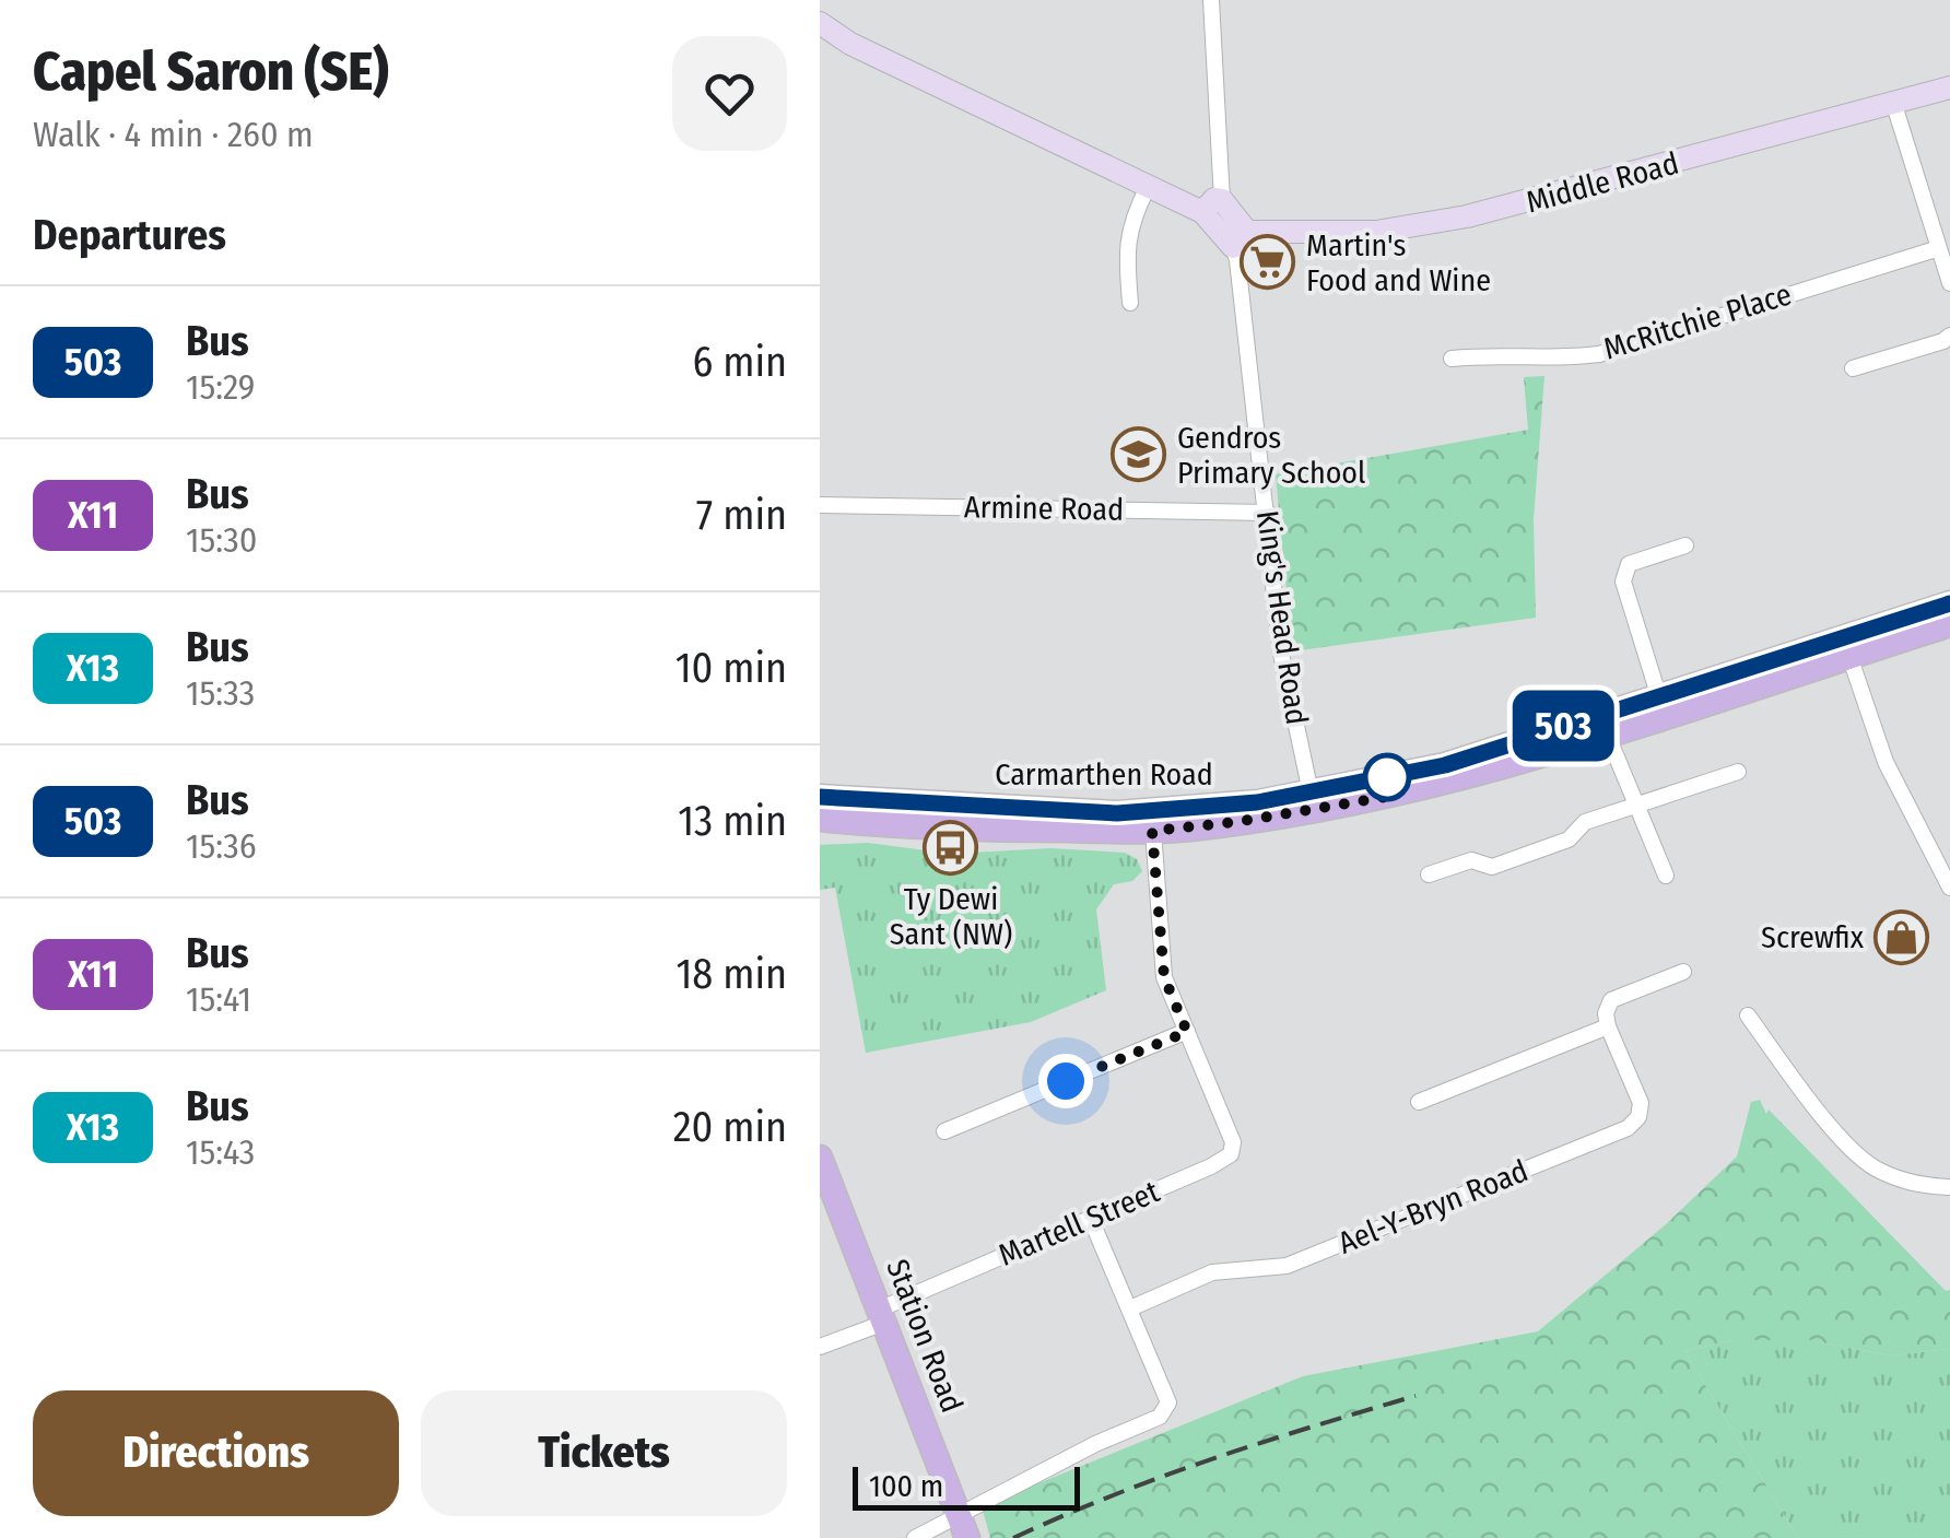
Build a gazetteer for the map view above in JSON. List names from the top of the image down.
{
  "streets": {
    "main road": ["Carmarthen Road", "Station Road"],
    "street": [
      "Middle Road",
      "McRitchie Place",
      "Armine Road",
      "King's Head Road",
      "Ael-Y-Bryn Road",
      "Martell Street"
    ]
  },
  "crossings": [
    ["Middle Road", "King's Head Road"],
    ["Armine Road", "King's Head Road"],
    ["King's Head Road", "Carmarthen Road"],
    ["Carmarthen Road", "Martell Street"],
    ["Martell Street", "Station Road"]
  ],
  "places": {
    "supermarket": ["Martin's Food and Wine"],
    "school or university": ["Gendros Primary School"],
    "bus stop": ["Ty Dewi Sant (NW)"],
    "shop": ["Screwfix"]
  },
  "lines": ["bus line 503"],
  "scale_bar": "100 m",
  "page": {
    "heading": [
      ["Capel Saron (SE)", "Walk · 4 min · 260 m"],
      "Departures"
    ],
    "on_map": "503",
    "list": [
      {
        "mark": "503",
        "name": "Bus",
        "note": "15:29",
        "value": "6 min"
      },
      {
        "mark": "X11",
        "name": "Bus",
        "note": "15:30",
        "value": "7 min"
      },
      {
        "mark": "X13",
        "name": "Bus",
        "note": "15:33",
        "value": "10 min"
      },
      {
        "mark": "503",
        "name": "Bus",
        "note": "15:36",
        "value": "13 min"
      },
      {
        "mark": "X11",
        "name": "Bus",
        "note": "15:41",
        "value": "18 min"
      },
      {
        "mark": "X13",
        "name": "Bus",
        "note": "15:43",
        "value": "20 min"
      }
    ],
    "buttons": ["Directions", "Tickets"],
    "scale": "100 m"
  }
}
